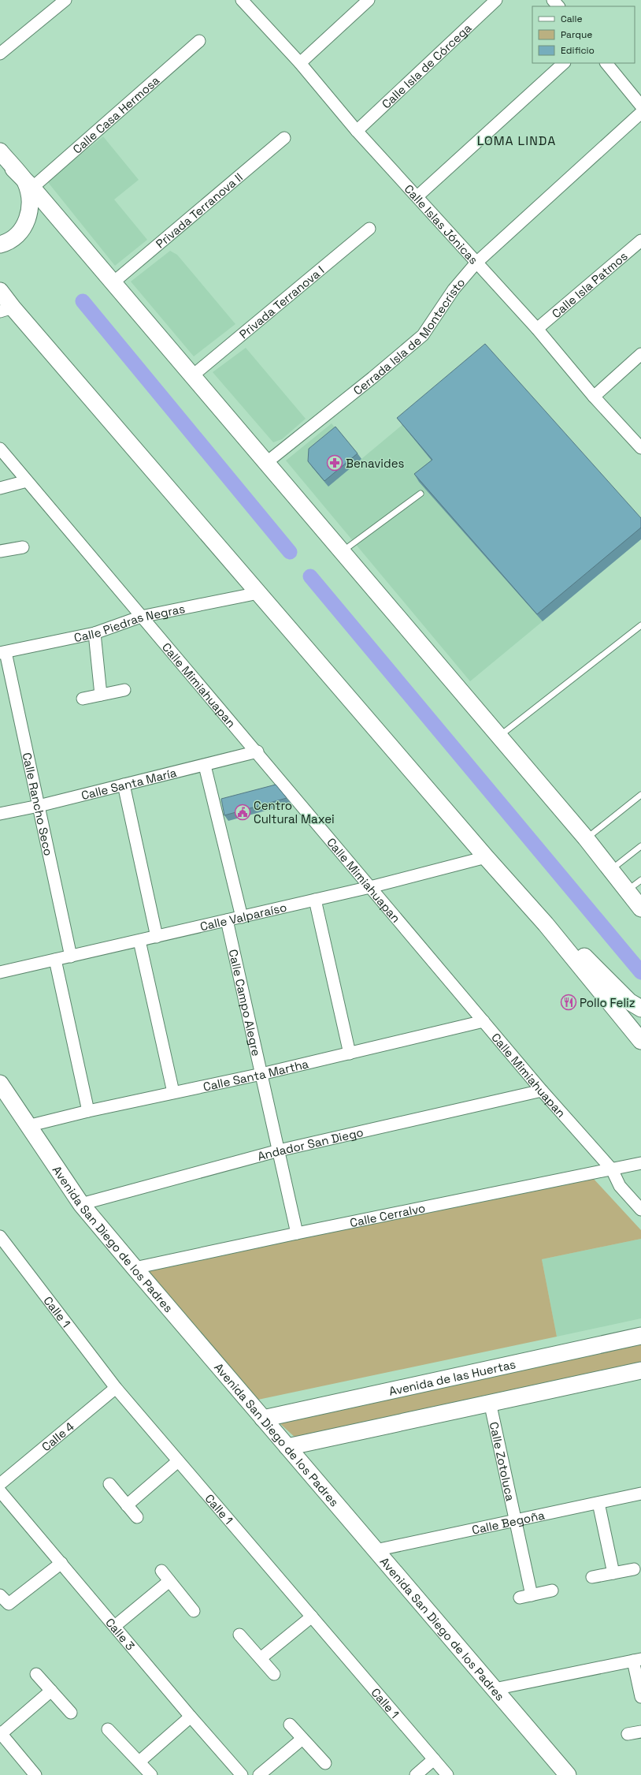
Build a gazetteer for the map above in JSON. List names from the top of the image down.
{
  "streets": {
    "main road": ["Avenida San Diego de los Padres", "Avenida de las Huertas"],
    "street": [
      "Calle Isla de Córcega",
      "Calle Casa Hermosa",
      "Privada Terranova II",
      "Calle Islas Jónicas",
      "Calle Isla Patmos",
      "Privada Terranova I",
      "Cerrada Isla de Montecristo",
      "Calle Piedras Negras",
      "Calle Mimiahuapan",
      "Calle Santa María",
      "Calle Rancho Seco",
      "Calle Valparaíso",
      "Calle Campo Alegre",
      "Calle Santa Martha",
      "Andador San Diego",
      "Calle Cerralvo",
      "Calle 1",
      "Calle 4",
      "Calle Zotoluca",
      "Calle Begoña",
      "Calle 3"
    ]
  },
  "crossings": [
    ["Calle Isla de Córcega", "Calle Islas Jónicas"],
    ["Calle Islas Jónicas", "Calle Isla Patmos"],
    ["Calle Islas Jónicas", "Cerrada Isla de Montecristo"],
    ["Calle Piedras Negras", "Calle Mimiahuapan"],
    ["Calle Piedras Negras", "Calle Rancho Seco"],
    ["Calle Mimiahuapan", "Calle Santa María"],
    ["Calle Mimiahuapan", "Calle Valparaíso"],
    ["Calle Mimiahuapan", "Calle Santa Martha"],
    ["Calle Mimiahuapan", "Andador San Diego"],
    ["Calle Mimiahuapan", "Calle Cerralvo"],
    ["Calle Santa María", "Calle Rancho Seco"],
    ["Calle Rancho Seco", "Calle Valparaíso"],
    ["Calle Valparaíso", "Calle Campo Alegre"],
    ["Calle Campo Alegre", "Calle Santa Martha"],
    ["Calle Campo Alegre", "Andador San Diego"],
    ["Calle Campo Alegre", "Calle Cerralvo"],
    ["Calle Santa Martha", "Avenida San Diego de los Padres"],
    ["Andador San Diego", "Avenida San Diego de los Padres"],
    ["Calle Cerralvo", "Avenida San Diego de los Padres"],
    ["Avenida San Diego de los Padres", "Avenida de las Huertas"],
    ["Avenida San Diego de los Padres", "Calle Begoña"],
    ["Calle 1", "Calle 4"],
    ["Calle Zotoluca", "Calle Begoña"]
  ],
  "districts": ["LOMA LINDA"],
  "places": {
    "pharmacy": ["Benavides"],
    "public building": ["Centro Cultural Maxei"],
    "restaurant": ["Pollo Feliz"]
  },
  "legend": ["Calle", "Parque", "Edificio"]
}
